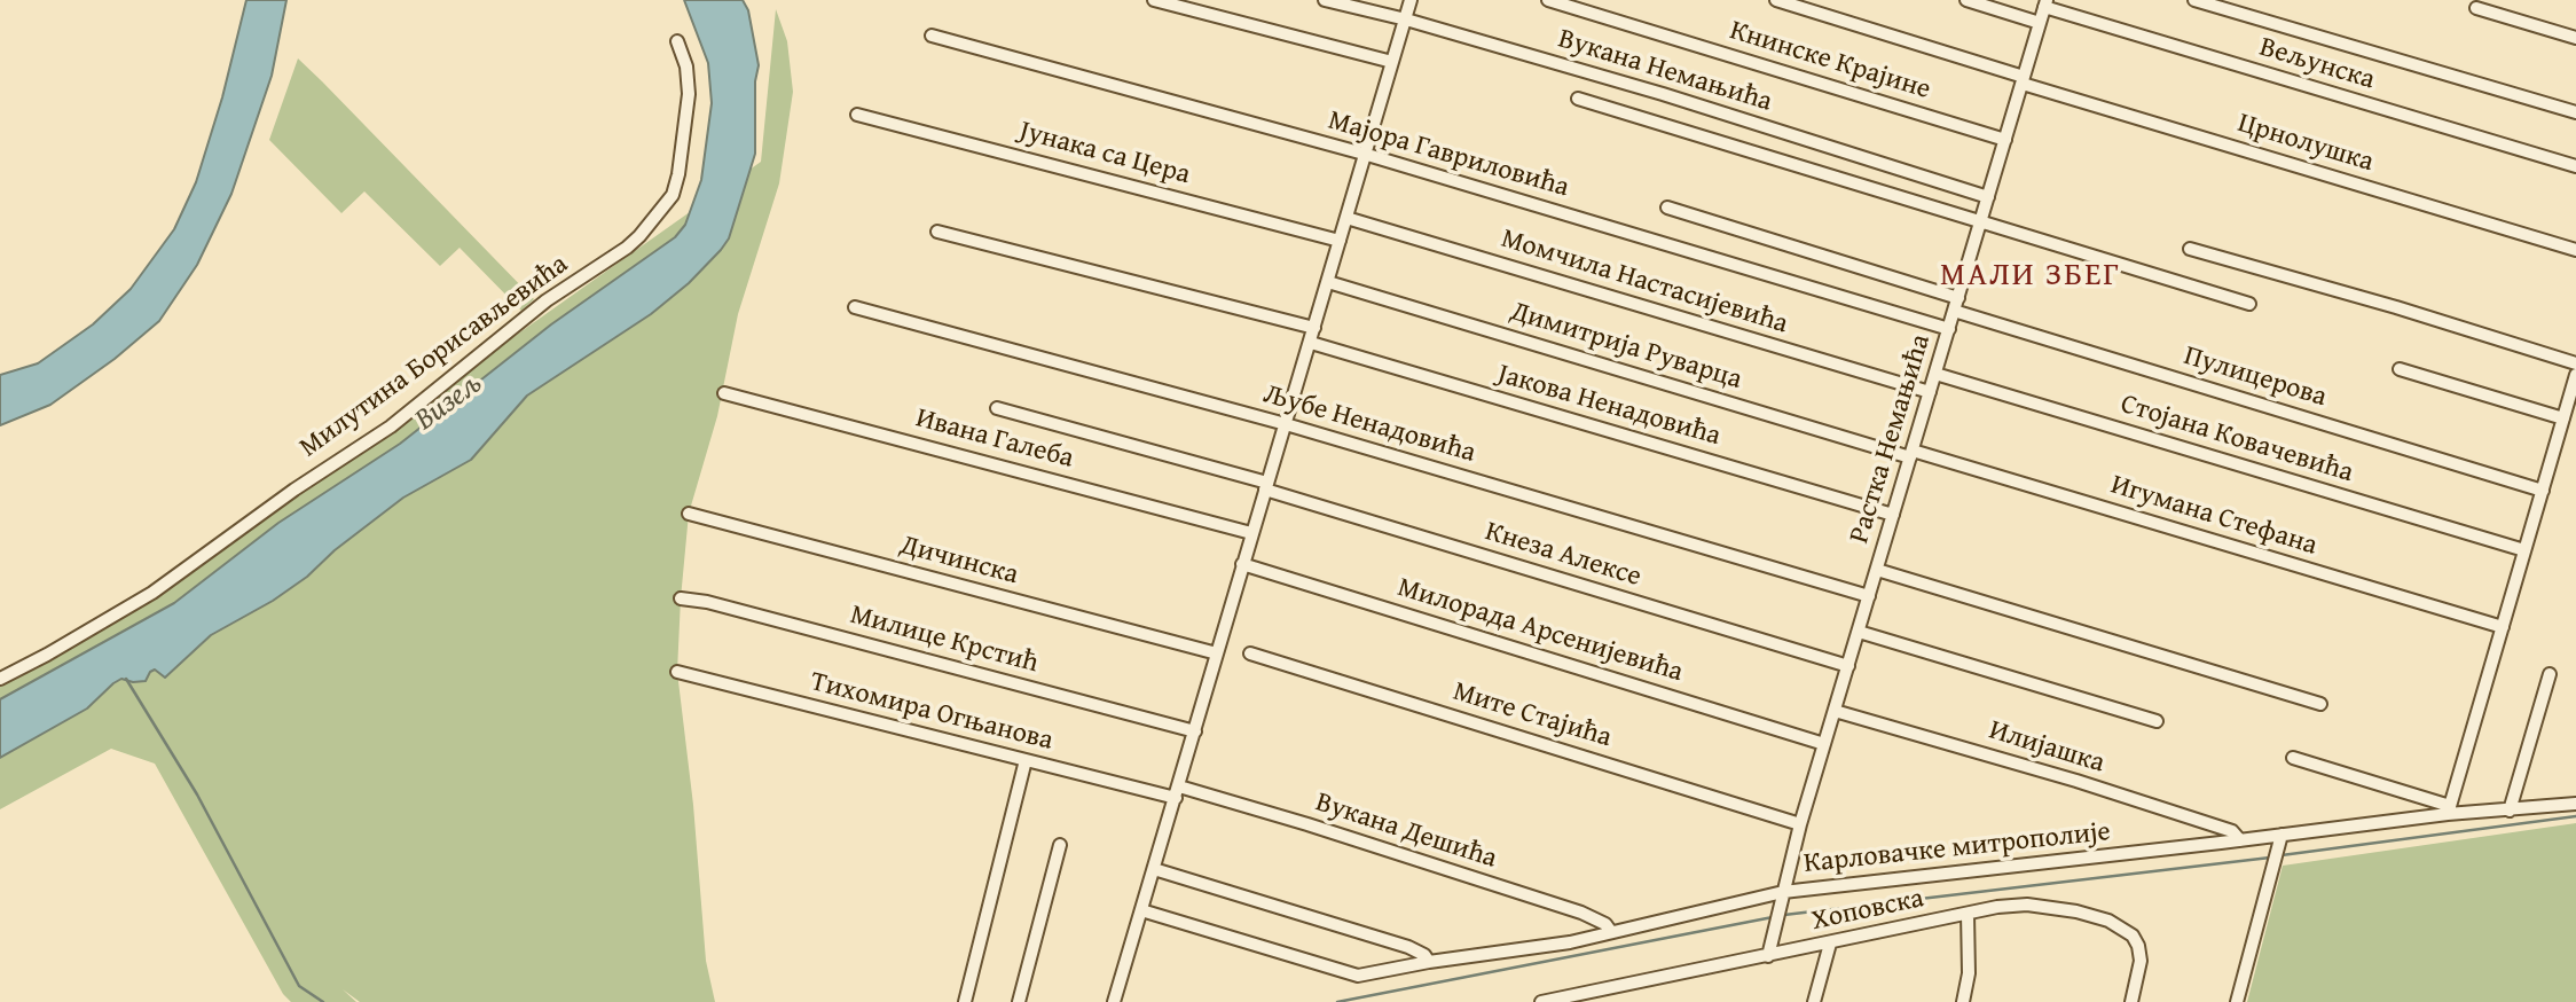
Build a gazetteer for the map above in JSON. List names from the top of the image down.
{
  "streets": {
    "street": [
      "Книнске Крајине",
      "Вељунска",
      "Вукана Немањића",
      "Црнолушка",
      "Јунака са Цера",
      "Мајора Гавриловића",
      "Момчила Настасијевића",
      "Димитрија Руварца",
      "Милутина Борисављевића",
      "Пулицерова",
      "Јакова Ненадовића",
      "Љубе Ненадовића",
      "Ивана Галеба",
      "Растка Немањића",
      "Стојана Ковачевића",
      "Игумана Стефана",
      "Кнеза Алексе",
      "Дичинска",
      "Милорада Арсенијевића",
      "Милице Крстић",
      "Тихомира Огњанова",
      "Мите Стајића",
      "Илијашка",
      "Вукана Дешића",
      "Карловачке митрополије",
      "Хоповска"
    ]
  },
  "crossings": [
    ["Книнске Крајине", "Растка Немањића"],
    ["Вељунска", "Растка Немањића"],
    ["Вукана Немањића", "Растка Немањића"],
    ["Црнолушка", "Растка Немањића"],
    ["Мајора Гавриловића", "Растка Немањића"],
    ["Момчила Настасијевића", "Растка Немањића"],
    ["Димитрија Руварца", "Растка Немањића"],
    ["Димитрија Руварца", "Игумана Стефана"],
    ["Пулицерова", "Растка Немањића"],
    ["Јакова Ненадовића", "Растка Немањића"],
    ["Љубе Ненадовића", "Растка Немањића"],
    ["Растка Немањића", "Стојана Ковачевића"],
    ["Растка Немањића", "Игумана Стефана"],
    ["Растка Немањића", "Кнеза Алексе"],
    ["Растка Немањића", "Милорада Арсенијевића"],
    ["Растка Немањића", "Мите Стајића"],
    ["Растка Немањића", "Илијашка"],
    ["Растка Немањића", "Карловачке митрополије"],
    ["Растка Немањића", "Хоповска"],
    ["Тихомира Огњанова", "Вукана Дешића"],
    ["Илијашка", "Карловачке митрополије"],
    ["Вукана Дешића", "Карловачке митрополије"]
  ],
  "districts": ["МАЛИ ЗБЕГ"],
  "water": ["Визељ"]
}
